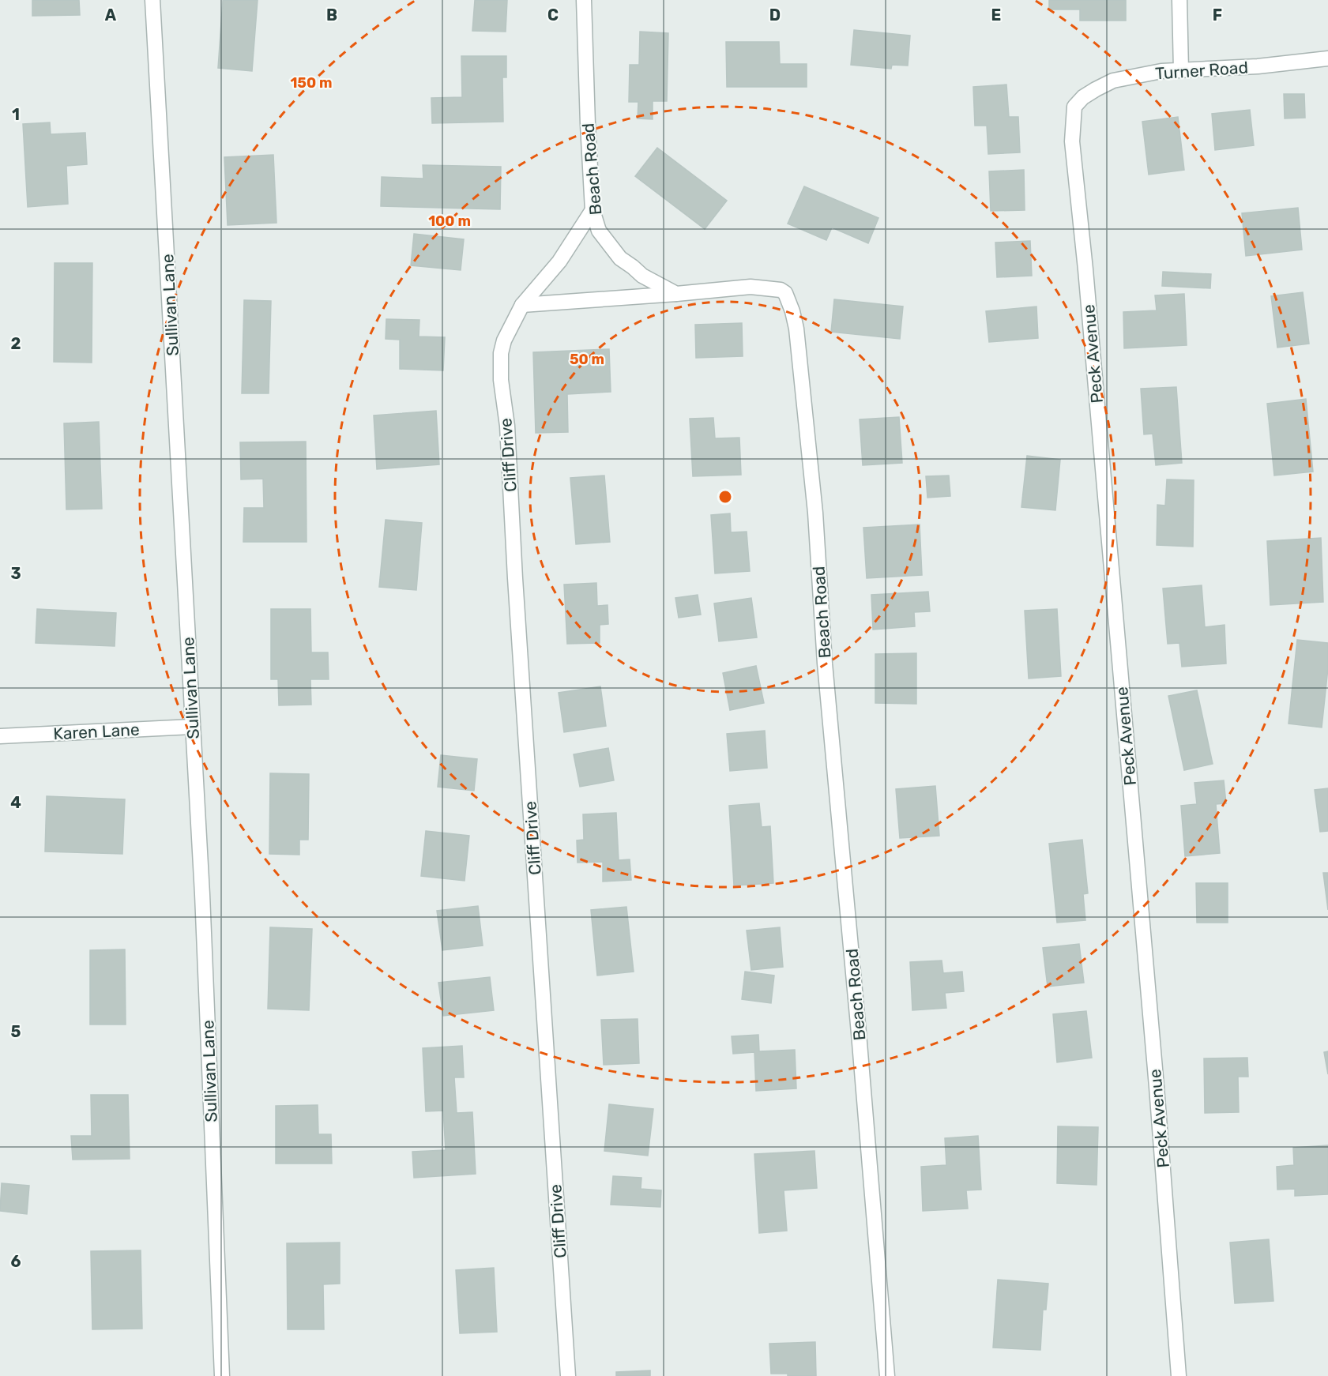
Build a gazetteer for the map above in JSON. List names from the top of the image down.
{
  "streets": {
    "street": [
      "Turner Road",
      "Beach Road",
      "Sullivan Lane",
      "Peck Avenue",
      "Cliff Drive",
      "Karen Lane"
    ]
  },
  "crossings": [
    ["Turner Road", "Peck Avenue"],
    ["Beach Road", "Cliff Drive"],
    ["Sullivan Lane", "Karen Lane"]
  ],
  "grid": {
    "columns": [
      "A",
      "B",
      "C",
      "D",
      "E",
      "F"
    ],
    "rows": [
      "1",
      "2",
      "3",
      "4",
      "5",
      "6"
    ]
  },
  "rings": ["150 m", "100 m", "50 m"]
}
